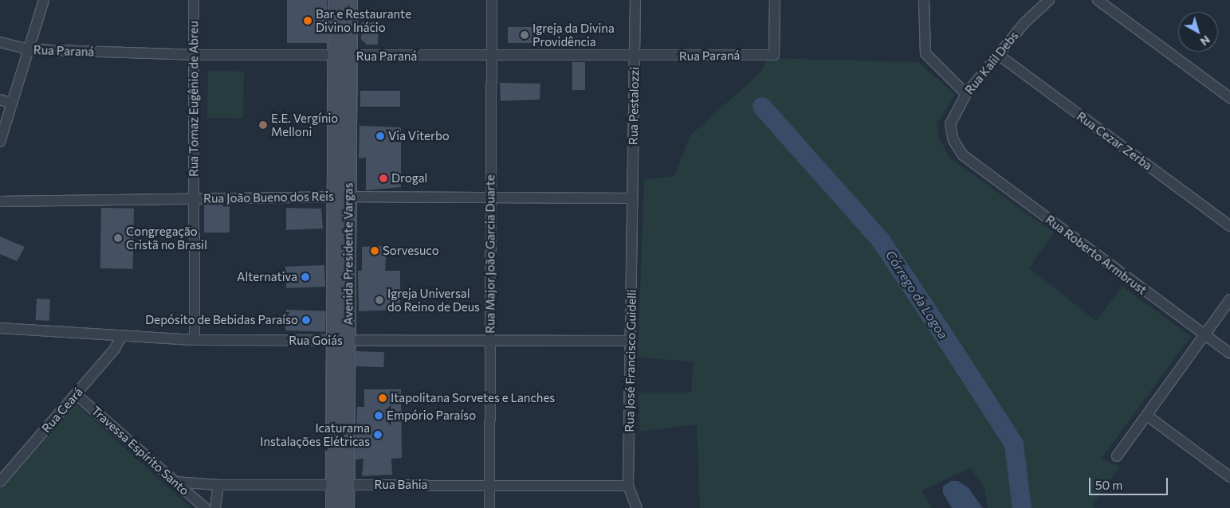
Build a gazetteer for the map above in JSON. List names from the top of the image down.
{
  "streets": {
    "main road": ["Avenida Presidente Vargas"],
    "street": [
      "Rua Paraná",
      "Rua Kalil Debs",
      "Rua Tomaz Eugênio de Abreu",
      "Rua Pestalozzi",
      "Rua Cezar Zerba",
      "Rua João Bueno dos Reis",
      "Rua Major João Garcia Duarte",
      "Rua Roberto Armbrust",
      "Rua Goiás",
      "Rua José Francisco Guidelli",
      "Rua Ceará",
      "Travessa Espírito Santo",
      "Rua Bahia"
    ]
  },
  "crossings": [
    ["Rua Paraná", "Rua Tomaz Eugênio de Abreu"],
    ["Rua Paraná", "Rua Pestalozzi"],
    ["Rua Paraná", "Avenida Presidente Vargas"],
    ["Rua Paraná", "Rua Major João Garcia Duarte"],
    ["Rua Kalil Debs", "Rua Cezar Zerba"],
    ["Rua Kalil Debs", "Rua Roberto Armbrust"],
    ["Rua Tomaz Eugênio de Abreu", "Rua João Bueno dos Reis"],
    ["Rua Tomaz Eugênio de Abreu", "Rua Goiás"],
    ["Rua Pestalozzi", "Rua João Bueno dos Reis"],
    ["Rua Pestalozzi", "Rua José Francisco Guidelli"],
    ["Rua João Bueno dos Reis", "Avenida Presidente Vargas"],
    ["Rua João Bueno dos Reis", "Rua Major João Garcia Duarte"],
    ["Avenida Presidente Vargas", "Rua Goiás"],
    ["Avenida Presidente Vargas", "Rua Bahia"],
    ["Rua Major João Garcia Duarte", "Rua Goiás"],
    ["Rua Major João Garcia Duarte", "Rua Bahia"],
    ["Rua Goiás", "Rua José Francisco Guidelli"],
    ["Rua Goiás", "Rua Ceará"],
    ["Rua José Francisco Guidelli", "Rua Bahia"],
    ["Rua Ceará", "Travessa Espírito Santo"],
    ["Travessa Espírito Santo", "Rua Bahia"]
  ],
  "water": ["Córrego da Logoa"],
  "places": [
    "Bar e Restaurante Divino Inácio",
    "Igreja da Divina Providência",
    "E.E. Vergínio Melloni",
    "Via Viterbo",
    "Drogal",
    "Congregação Cristã no Brasil",
    "Sorvesuco",
    "Alternativa",
    "Igreja Universal do Reino de Deus",
    "Depósito de Bebidas Paraíso",
    "Itapolitana Sorvetes e Lanches",
    "Empório Paraíso",
    "Icaturama Instalações Elétricas"
  ],
  "scale_bar": "50 m",
  "north": "bottom right"
}
